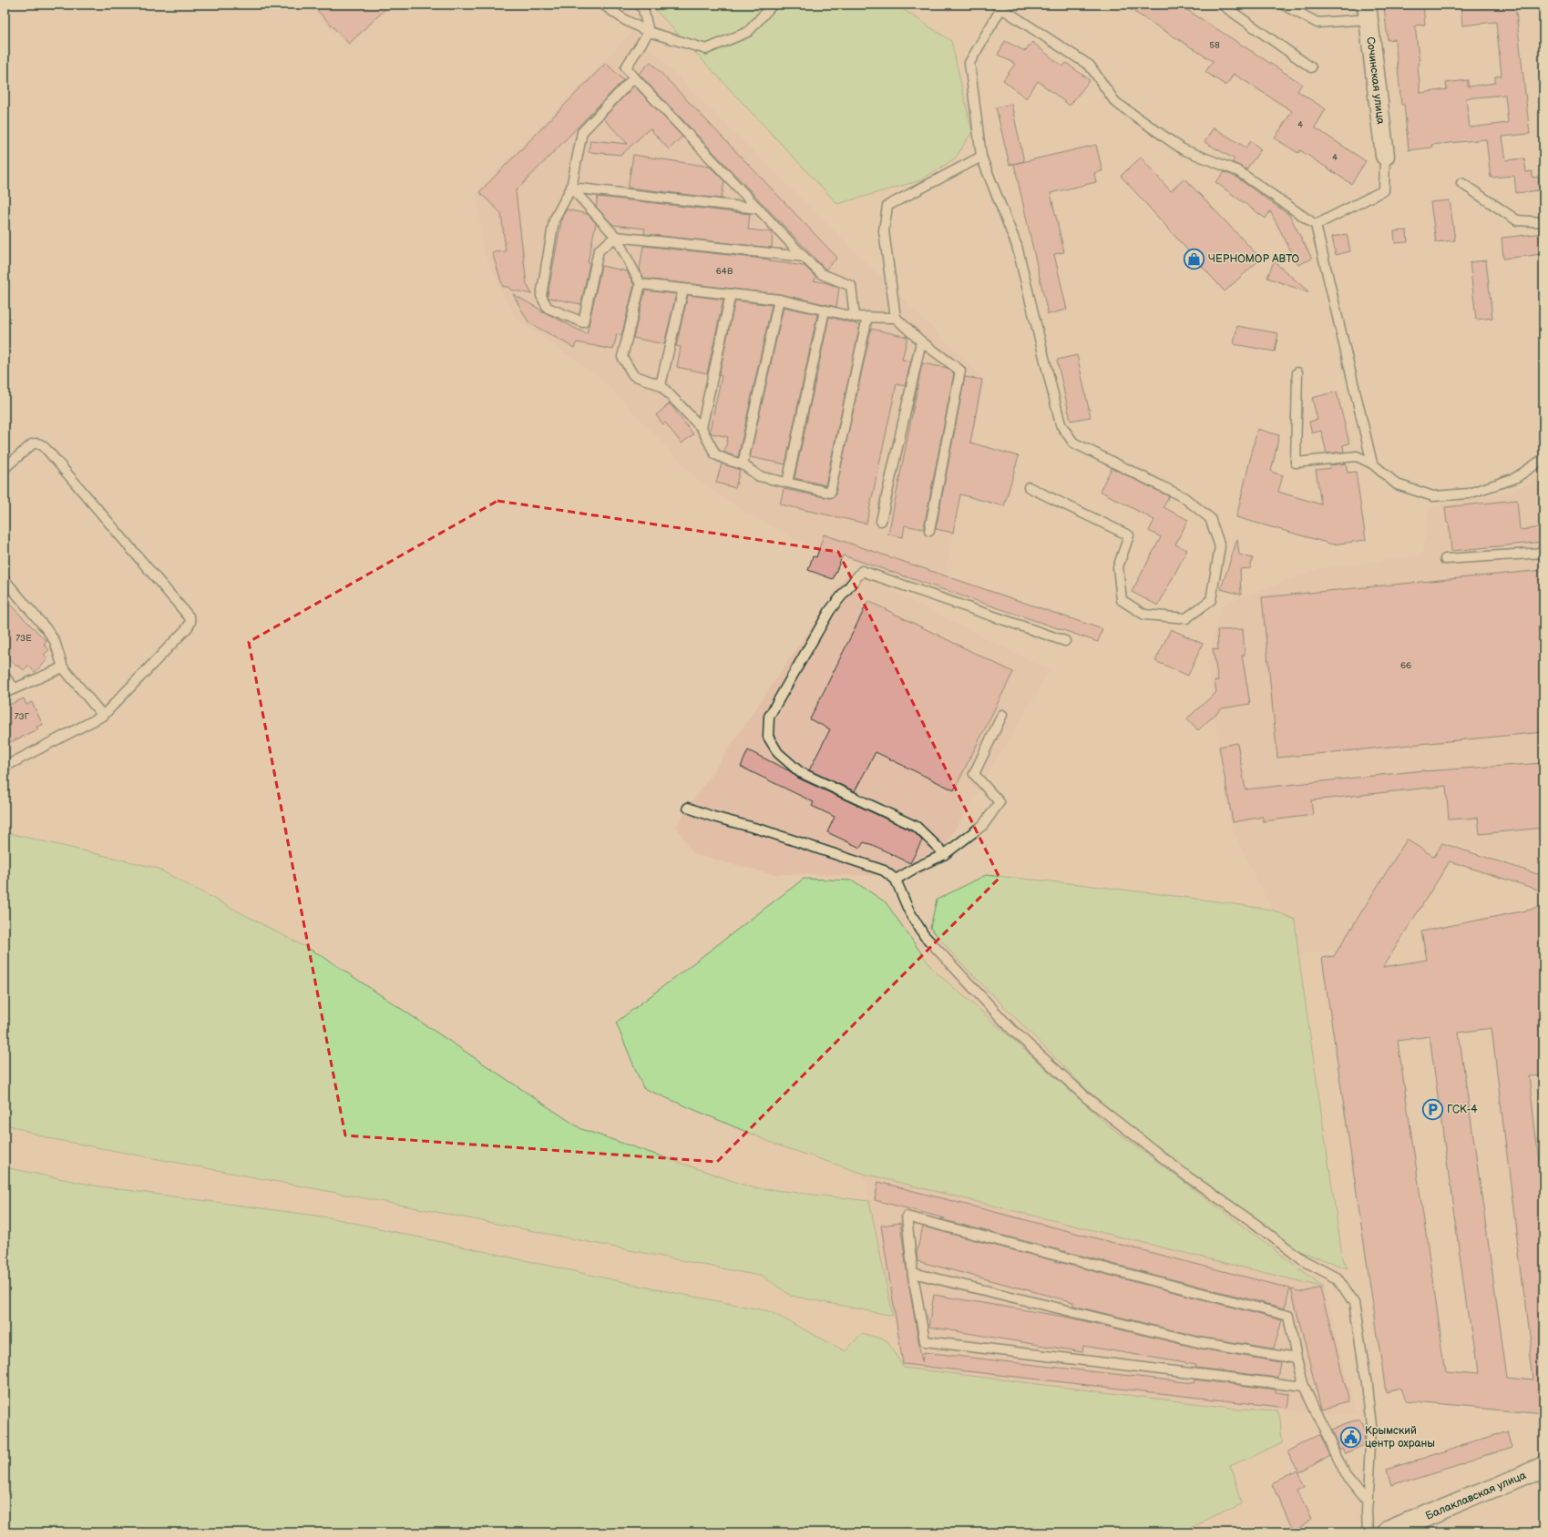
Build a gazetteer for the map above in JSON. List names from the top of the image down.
{
  "streets": {
    "main road": ["Балаклавская улица"],
    "street": ["Сочинская улица"]
  },
  "places": {
    "shop": ["ЧЕРНОМОР АВТО"],
    "parking": ["ГСК-4"],
    "public building": ["Крымский центр охраны"]
  },
  "house_numbers": [
    "58",
    "4",
    "4",
    "64В",
    "73Е",
    "66",
    "73Г"
  ]
}
